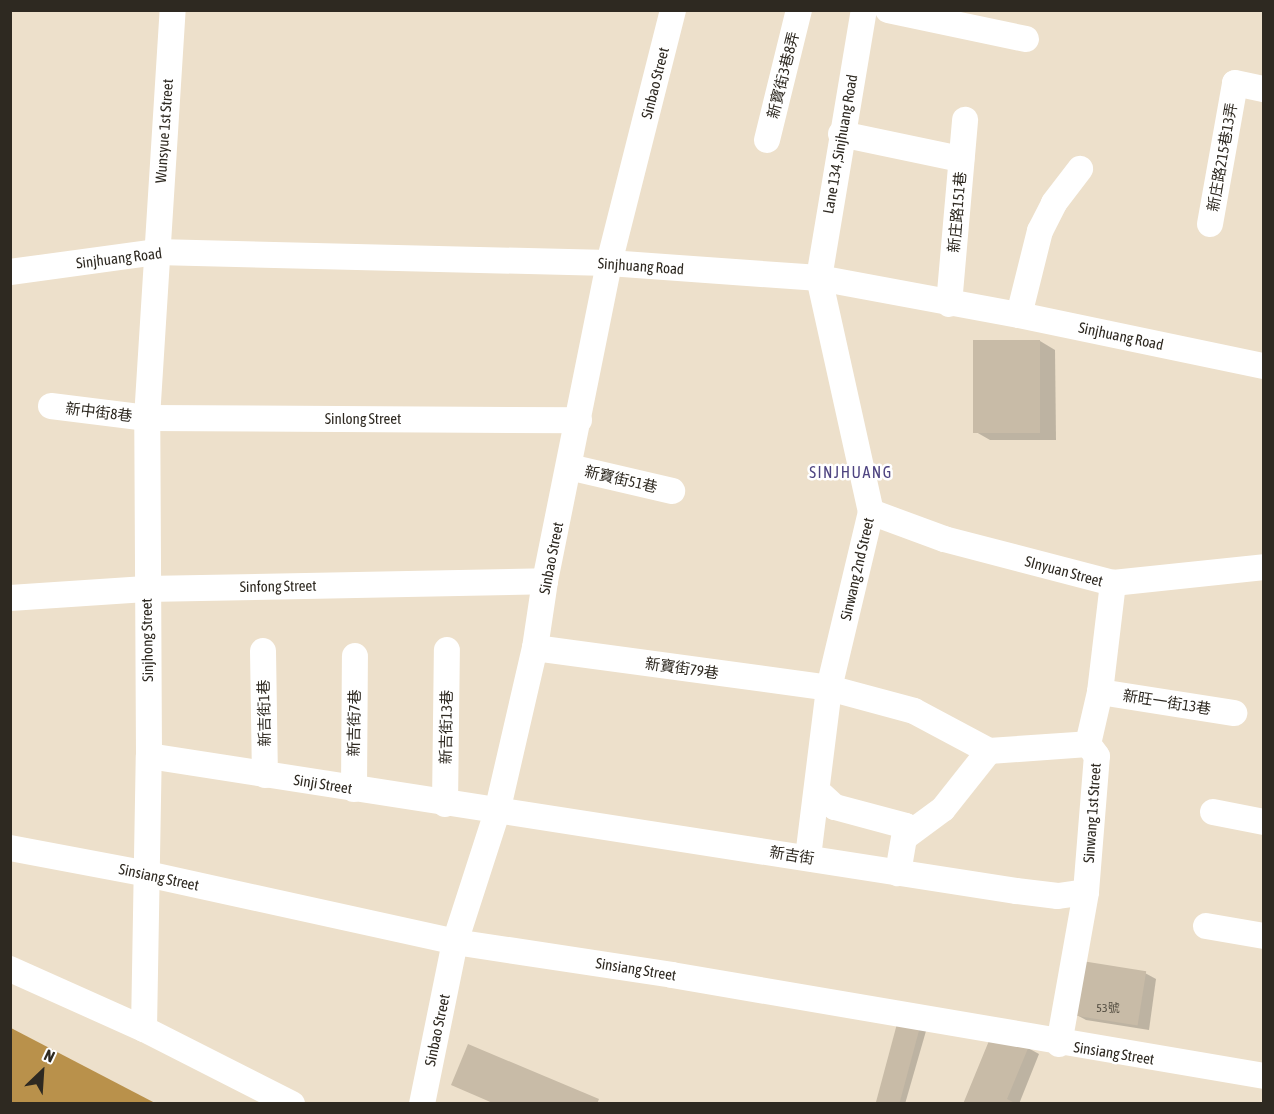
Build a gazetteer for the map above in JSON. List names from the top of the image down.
{
  "streets": {
    "street": [
      "新寶街3巷8弄",
      "Sinbao Street",
      "Wunsyue 1st Street",
      "Lane 134 ,Sinjhuang Road",
      "新庄路215巷13弄",
      "新庄路151巷",
      "Sinjhuang Road",
      "新中街8巷",
      "Sinlong Street",
      "新寶街51巷",
      "Sinwang 2nd Street",
      "SInyuan Street",
      "Sinfong Street",
      "Sinjhong Street",
      "新寶街79巷",
      "新旺一街13巷",
      "新吉街1巷",
      "新吉街7巷",
      "新吉街13巷",
      "Sinji Street",
      "Sinwang 1st Street",
      "新吉街",
      "Sinsiang Street"
    ]
  },
  "crossings": [
    ["Sinbao Street", "Sinjhuang Road"],
    ["Sinbao Street", "Sinlong Street"],
    ["Sinbao Street", "新寶街51巷"],
    ["Sinbao Street", "Sinfong Street"],
    ["Sinbao Street", "新寶街79巷"],
    ["Sinbao Street", "Sinji Street"],
    ["Sinbao Street", "新吉街"],
    ["Sinbao Street", "Sinsiang Street"],
    ["Wunsyue 1st Street", "Sinjhuang Road"],
    ["Wunsyue 1st Street", "Sinjhong Street"],
    ["Lane 134 ,Sinjhuang Road", "Sinjhuang Road"],
    ["Lane 134 ,Sinjhuang Road", "Sinwang 2nd Street"],
    ["新庄路151巷", "Sinjhuang Road"],
    ["Sinjhuang Road", "Sinwang 2nd Street"],
    ["Sinjhuang Road", "Sinjhong Street"],
    ["新中街8巷", "Sinlong Street"],
    ["新中街8巷", "Sinjhong Street"],
    ["Sinlong Street", "Sinjhong Street"],
    ["Sinwang 2nd Street", "SInyuan Street"],
    ["Sinwang 2nd Street", "新寶街79巷"],
    ["Sinwang 2nd Street", "新吉街"],
    ["SInyuan Street", "Sinwang 1st Street"],
    ["Sinfong Street", "Sinjhong Street"],
    ["Sinjhong Street", "Sinji Street"],
    ["Sinjhong Street", "Sinsiang Street"],
    ["新旺一街13巷", "Sinwang 1st Street"],
    ["新吉街1巷", "Sinji Street"],
    ["新吉街7巷", "Sinji Street"],
    ["新吉街13巷", "Sinji Street"],
    ["Sinji Street", "新吉街"],
    ["Sinwang 1st Street", "新吉街"],
    ["Sinwang 1st Street", "Sinsiang Street"]
  ],
  "districts": ["SINJHUANG"],
  "house_numbers": ["53號"],
  "north": "top right"
}
